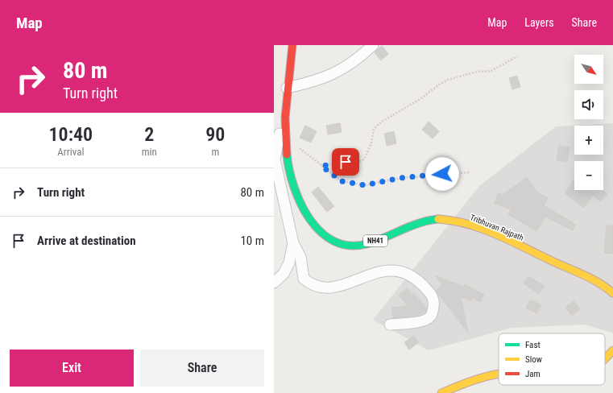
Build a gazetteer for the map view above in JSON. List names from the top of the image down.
{
  "streets": {
    "highway": ["Tribhuvan Rajpath", "NH41"]
  },
  "legend": ["Fast", "Slow", "Jam"],
  "north": "bottom right",
  "page": {
    "header": "Map",
    "nav": ["Map", "Layers", "Share"],
    "turn": ["80 m", "Turn right"],
    "map_buttons": ["+", "−"],
    "eta": [
      "10:40",
      "Arrival",
      "2",
      "min",
      "90",
      "m"
    ],
    "list": [
      {
        "name": "Turn right",
        "value": "80 m"
      },
      {
        "name": "Arrive at destination",
        "value": "10 m"
      }
    ],
    "buttons": ["Exit", "Share"]
  }
}
